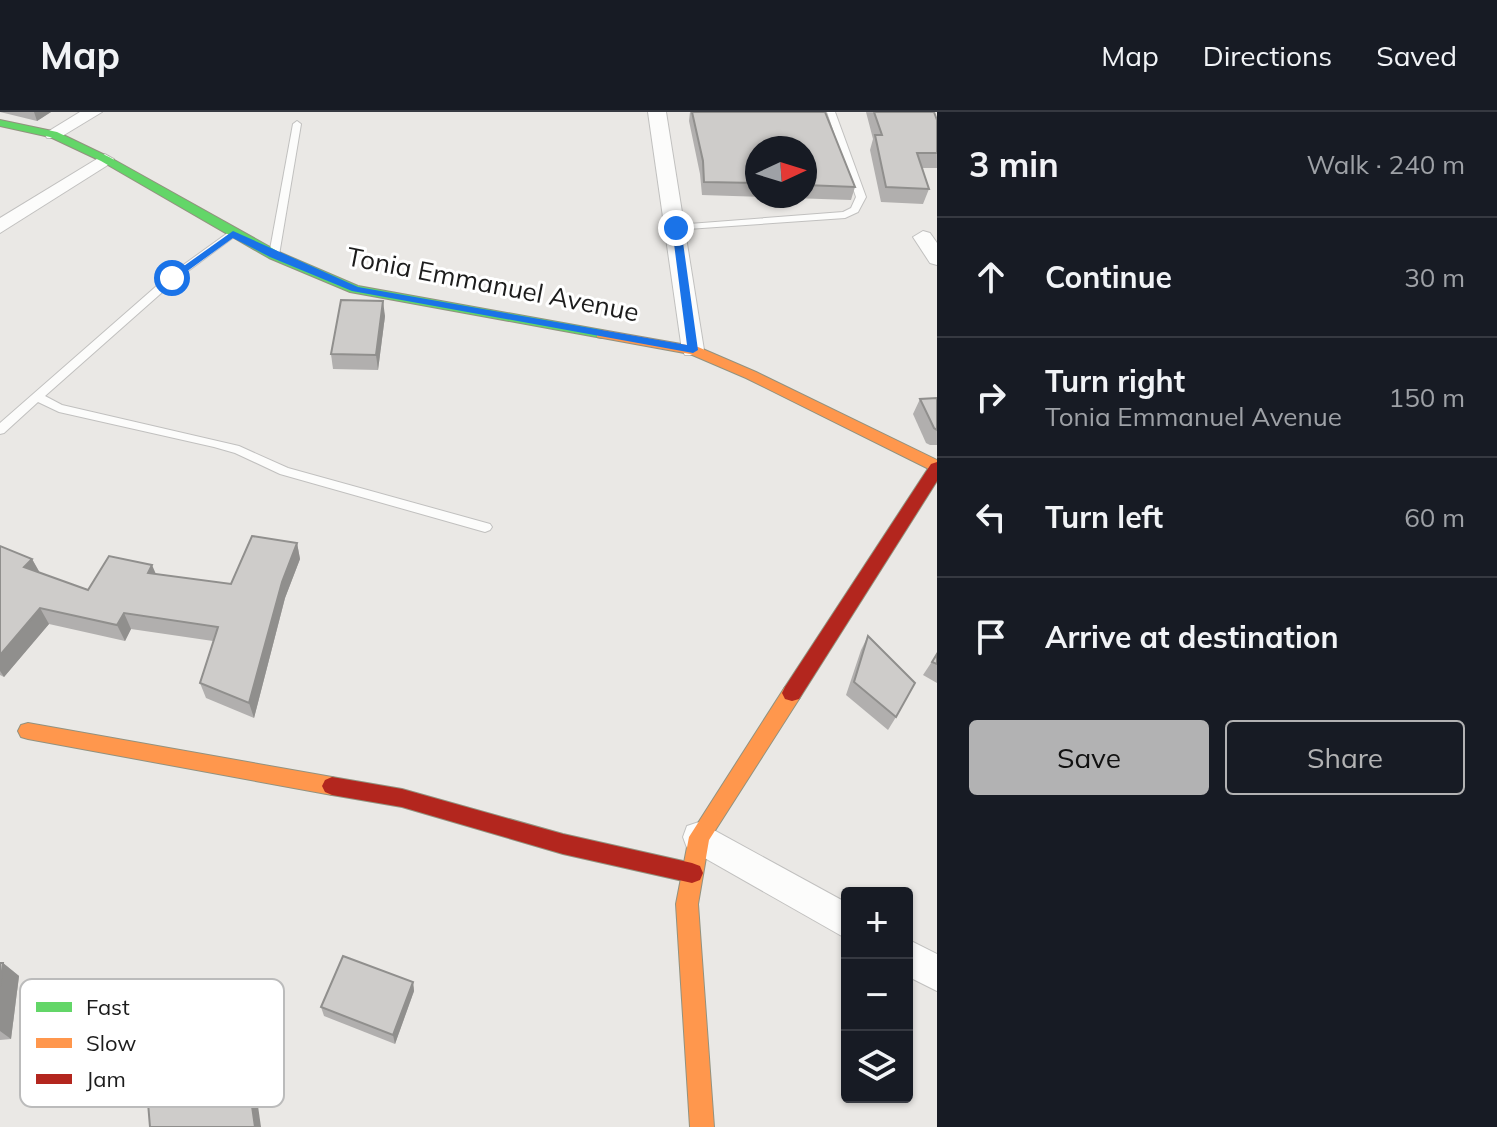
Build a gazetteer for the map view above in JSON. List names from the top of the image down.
{
  "streets": {
    "street": ["Tonia Emmanuel Avenue"]
  },
  "legend": ["Fast", "Slow", "Jam"],
  "north": "right",
  "page": {
    "header": "Map",
    "nav": ["Map", "Directions", "Saved"],
    "heading": ["3 min", "Walk · 240 m"],
    "list": [
      ["Continue", "30 m"],
      ["Turn right", "Tonia Emmanuel Avenue", "150 m"],
      ["Turn left", "60 m"],
      "Arrive at destination"
    ],
    "buttons": ["Save", "Share"],
    "map_buttons": ["+", "−"]
  }
}
